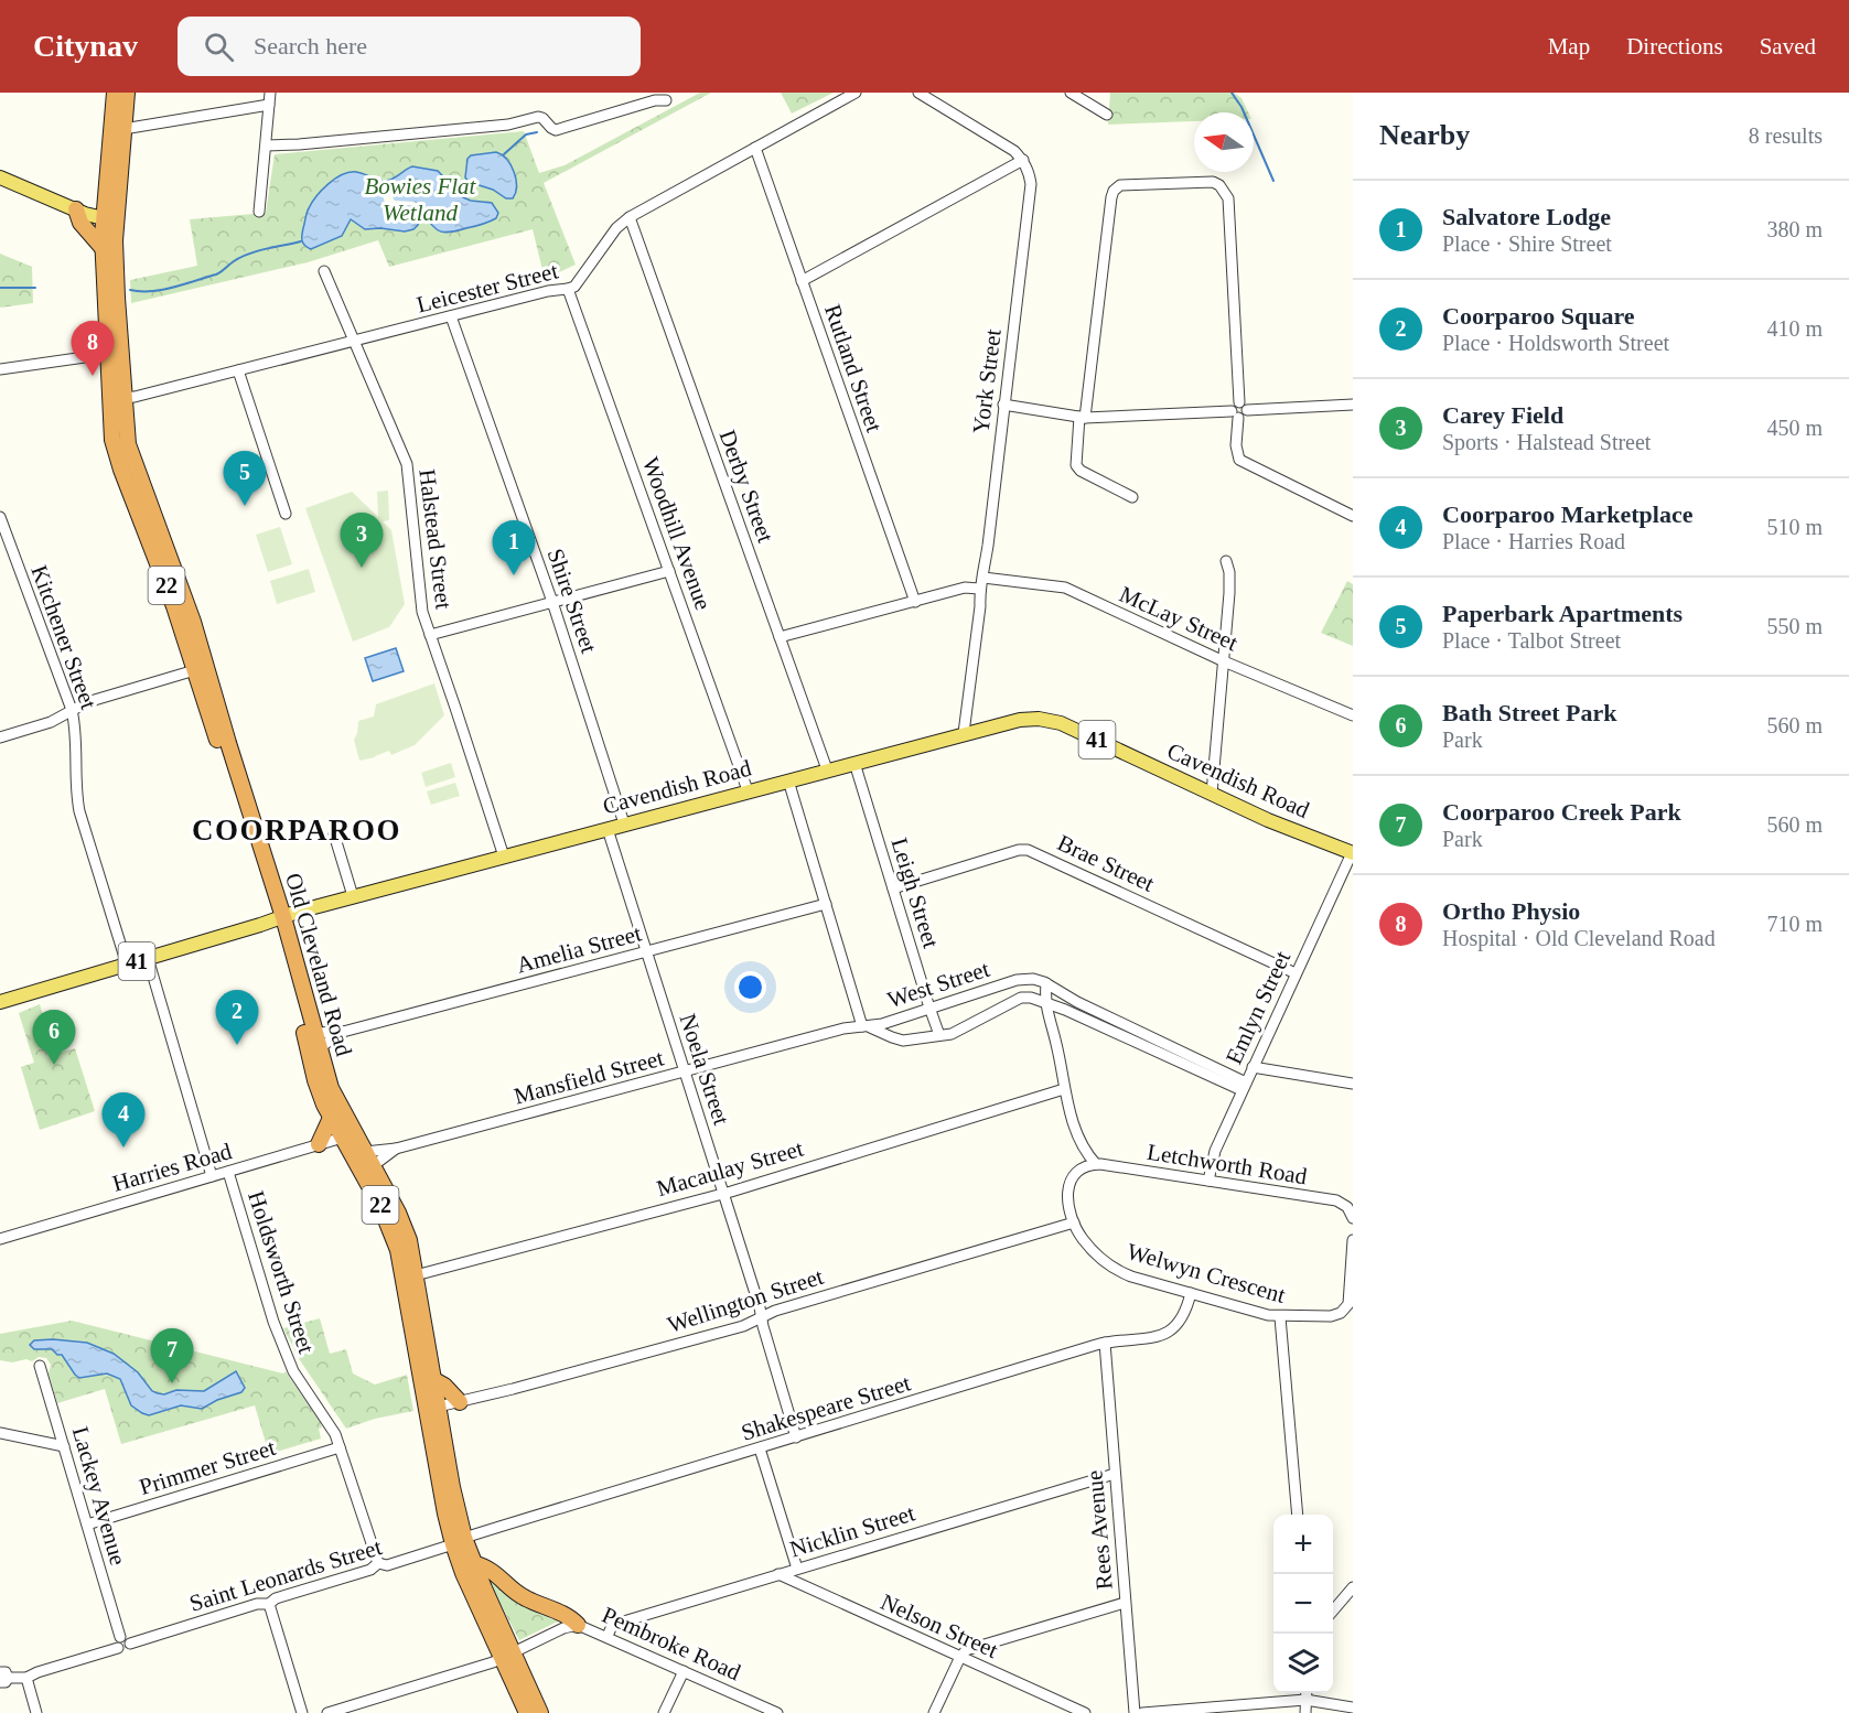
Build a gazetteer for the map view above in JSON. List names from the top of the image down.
{
  "streets": {
    "highway": ["22", "Old Cleveland Road"],
    "main road": ["41", "Cavendish Road"],
    "street": [
      "Leicester Street",
      "Rutland Street",
      "York Street",
      "Derby Street",
      "Woodhill Avenue",
      "Halstead Street",
      "Shire Street",
      "McLay Street",
      "Kitchener Street",
      "Brae Street",
      "Leigh Street",
      "Amelia Street",
      "West Street",
      "Emlyn Street",
      "Noela Street",
      "Mansfield Street",
      "Letchworth Road",
      "Harries Road",
      "Macaulay Street",
      "Holdsworth Street",
      "Welwyn Crescent",
      "Wellington Street",
      "Shakespeare Street",
      "Primmer Street",
      "Lackey Avenue",
      "Rees Avenue",
      "Nicklin Street",
      "Saint Leonards Street",
      "Nelson Street",
      "Pembroke Road"
    ]
  },
  "crossings": [
    ["Leicester Street", "Rutland Street"],
    ["Leicester Street", "Derby Street"],
    ["Leicester Street", "Woodhill Avenue"],
    ["Leicester Street", "Halstead Street"],
    ["Leicester Street", "Shire Street"],
    ["Leicester Street", "Old Cleveland Road"],
    ["Rutland Street", "McLay Street"],
    ["York Street", "McLay Street"],
    ["York Street", "Cavendish Road"],
    ["Derby Street", "McLay Street"],
    ["Derby Street", "Cavendish Road"],
    ["Woodhill Avenue", "Cavendish Road"],
    ["Halstead Street", "Cavendish Road"],
    ["Shire Street", "Cavendish Road"],
    ["Kitchener Street", "Cavendish Road"],
    ["Cavendish Road", "Leigh Street"],
    ["Cavendish Road", "Old Cleveland Road"],
    ["Cavendish Road", "Emlyn Street"],
    ["Cavendish Road", "Noela Street"],
    ["Brae Street", "Leigh Street"],
    ["Brae Street", "Emlyn Street"],
    ["Leigh Street", "West Street"],
    ["Amelia Street", "Old Cleveland Road"],
    ["Amelia Street", "Noela Street"],
    ["Old Cleveland Road", "Mansfield Street"],
    ["Old Cleveland Road", "Harries Road"],
    ["Old Cleveland Road", "Macaulay Street"],
    ["Old Cleveland Road", "Wellington Street"],
    ["Old Cleveland Road", "Shakespeare Street"],
    ["Old Cleveland Road", "Saint Leonards Street"],
    ["Old Cleveland Road", "Pembroke Road"],
    ["West Street", "Mansfield Street"],
    ["Emlyn Street", "Letchworth Road"],
    ["Noela Street", "Mansfield Street"],
    ["Noela Street", "Macaulay Street"],
    ["Noela Street", "Wellington Street"],
    ["Noela Street", "Shakespeare Street"],
    ["Letchworth Road", "Welwyn Crescent"],
    ["Harries Road", "Holdsworth Street"],
    ["Holdsworth Street", "Primmer Street"],
    ["Holdsworth Street", "Saint Leonards Street"],
    ["Welwyn Crescent", "Wellington Street"],
    ["Welwyn Crescent", "Shakespeare Street"],
    ["Shakespeare Street", "Rees Avenue"],
    ["Shakespeare Street", "Saint Leonards Street"],
    ["Primmer Street", "Lackey Avenue"],
    ["Lackey Avenue", "Saint Leonards Street"],
    ["Rees Avenue", "Nicklin Street"],
    ["Nicklin Street", "Nelson Street"],
    ["Nicklin Street", "Pembroke Road"]
  ],
  "districts": ["COORPAROO"],
  "parks": ["Bowies Flat Wetland"],
  "north": "left",
  "page": {
    "header": "Citynav",
    "search": "Search here",
    "nav": ["Map", "Directions", "Saved"],
    "heading": ["Nearby", "8 results"],
    "list": [
      {
        "mark": "1",
        "name": "Salvatore Lodge",
        "note": "Place · Shire Street",
        "value": "380 m"
      },
      {
        "mark": "2",
        "name": "Coorparoo Square",
        "note": "Place · Holdsworth Street",
        "value": "410 m"
      },
      {
        "mark": "3",
        "name": "Carey Field",
        "note": "Sports · Halstead Street",
        "value": "450 m"
      },
      {
        "mark": "4",
        "name": "Coorparoo Marketplace",
        "note": "Place · Harries Road",
        "value": "510 m"
      },
      {
        "mark": "5",
        "name": "Paperbark Apartments",
        "note": "Place · Talbot Street",
        "value": "550 m"
      },
      {
        "mark": "6",
        "name": "Bath Street Park",
        "note": "Park",
        "value": "560 m"
      },
      {
        "mark": "7",
        "name": "Coorparoo Creek Park",
        "note": "Park",
        "value": "560 m"
      },
      {
        "mark": "8",
        "name": "Ortho Physio",
        "note": "Hospital · Old Cleveland Road",
        "value": "710 m"
      }
    ],
    "pins": [
      "8",
      "5",
      "3",
      "1",
      "2",
      "6",
      "4",
      "7"
    ],
    "map_buttons": ["+", "−"]
  }
}
